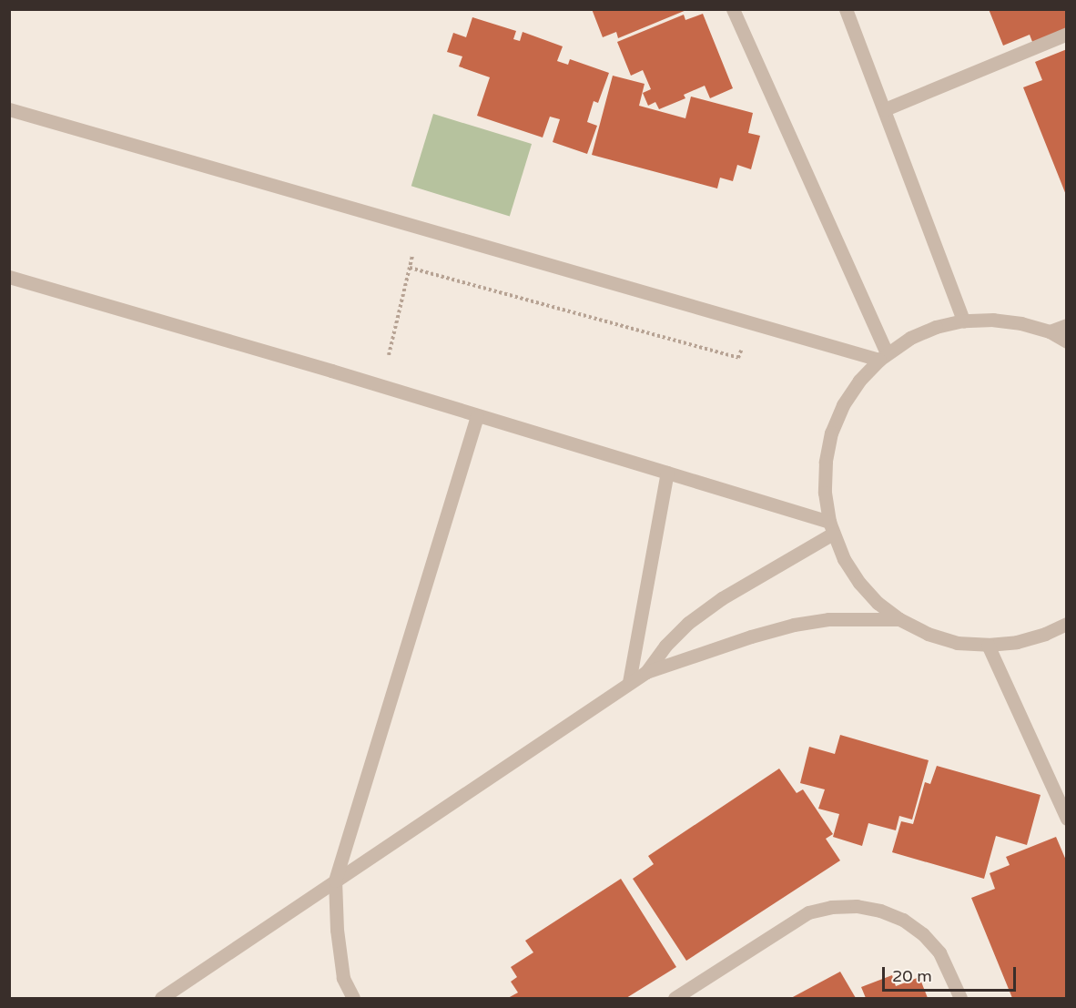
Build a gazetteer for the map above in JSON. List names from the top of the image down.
{
  "scale_bar": "20 m"
}
